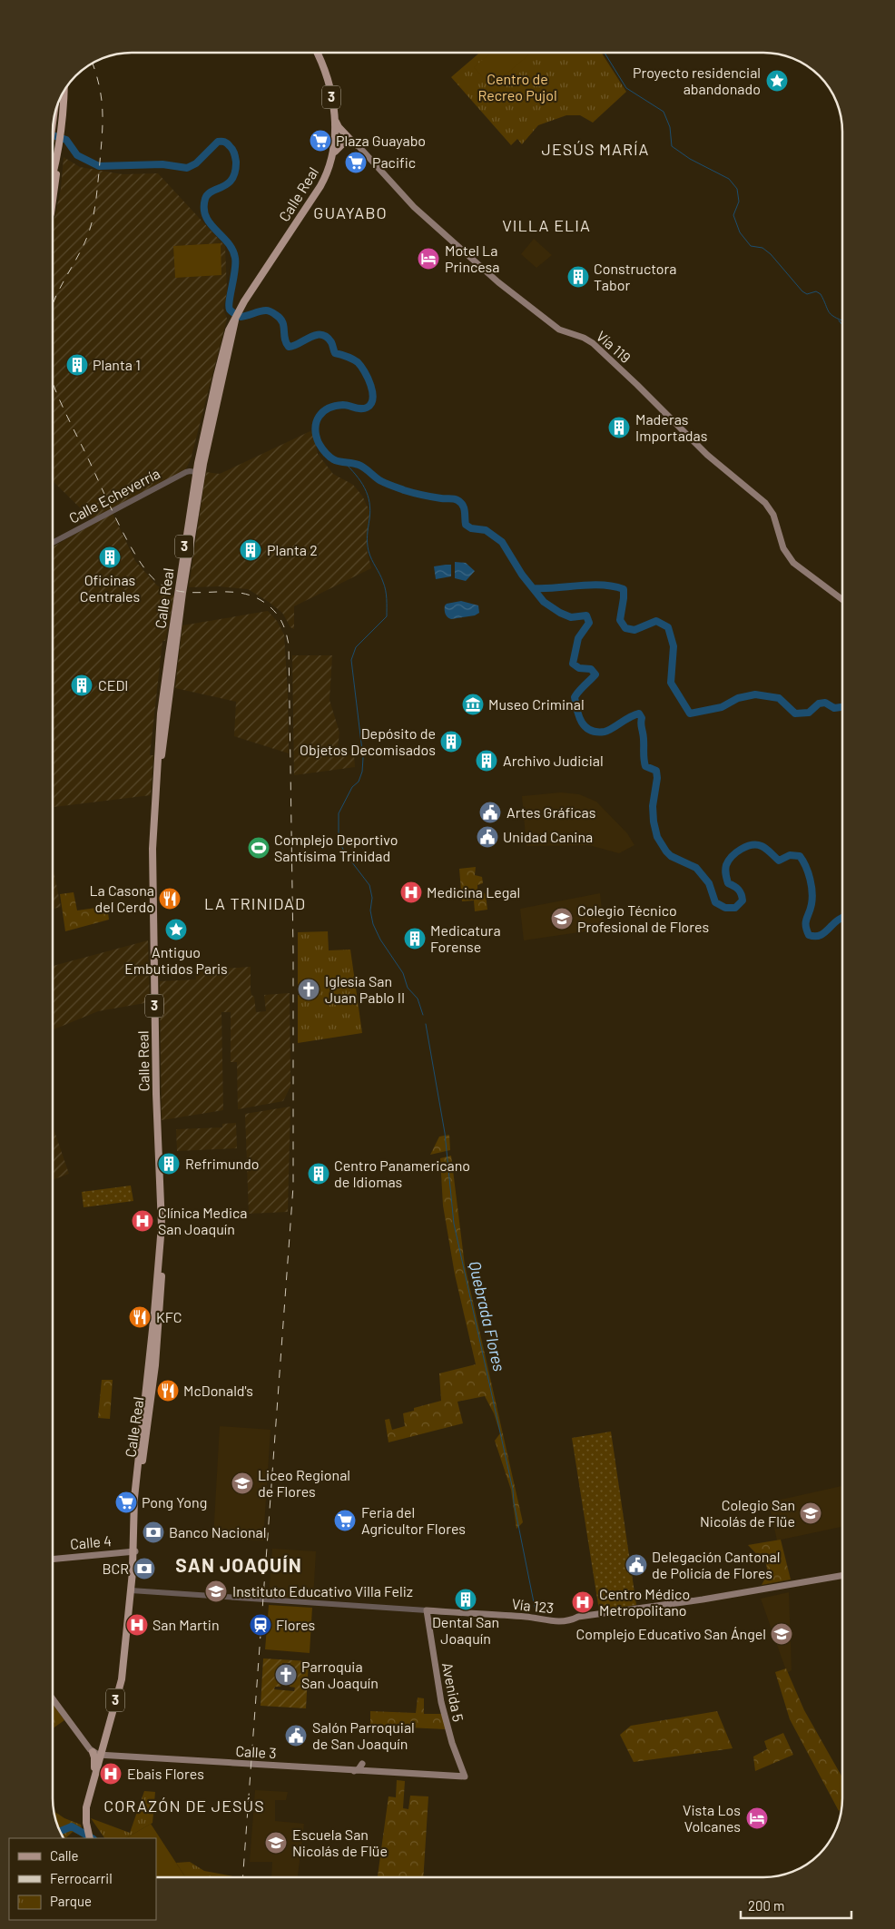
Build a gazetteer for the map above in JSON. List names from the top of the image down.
{
  "streets": {
    "main road": [
      "3",
      "Calle Real",
      "Vía 119",
      "Calle 4",
      "Vía 123",
      "Avenida 5",
      "Calle 3"
    ],
    "street": ["Calle Echeverría"]
  },
  "crossings": [
    ["Calle Real", "Vía 119"],
    ["Calle Real", "Calle Echeverría"],
    ["Calle Real", "Calle 4"],
    ["Calle Real", "Calle 3"],
    ["Vía 123", "Avenida 5"],
    ["Avenida 5", "Calle 3"]
  ],
  "districts": [
    "JESÚS MARÍA",
    "GUAYABO",
    "VILLA ELIA",
    "LA TRINIDAD",
    "SAN JOAQUÍN",
    "CORAZÓN DE JESÚS"
  ],
  "water": ["Quebrada Flores"],
  "parks": ["Centro de Recreo Pujol"],
  "places": {
    "place": ["Proyecto residencial abandonado", "Antiguo Embutidos Paris"],
    "supermarket": [
      "Plaza Guayabo",
      "Pacific",
      "Pong Yong",
      "Feria del Agricultor Flores"
    ],
    "hotel": ["Motel La Princesa", "Vista Los Volcanes"],
    "building": [
      "Constructora Tabor",
      "Planta 1",
      "Maderas Importadas",
      "Planta 2",
      "Oficinas Centrales",
      "CEDI",
      "Depósito de Objetos Decomisados",
      "Archivo Judicial",
      "Medicatura Forense",
      "Refrimundo",
      "Centro Panamericano de Idiomas",
      "Dental San Joaquín"
    ],
    "museum": ["Museo Criminal"],
    "public building": [
      "Artes Gráficas",
      "Unidad Canina",
      "Delegación Cantonal de Policía de Flores",
      "Salón Parroquial de San Joaquín"
    ],
    "sports": ["Complejo Deportivo Santísima Trinidad"],
    "hospital": [
      "Medicina Legal",
      "Clínica Medica San Joaquín",
      "Centro Médico Metropolitano",
      "San Martin",
      "Ebais Flores"
    ],
    "restaurant": ["La Casona del Cerdo", "KFC", "McDonald's"],
    "school or university": [
      "Colegio Técnico Profesional de Flores",
      "Liceo Regional de Flores",
      "Colegio San Nicolás de Flüe",
      "Instituto Educativo Villa Feliz",
      "Complejo Educativo San Ángel",
      "Escuela San Nicolás de Flüe"
    ],
    "church": ["Iglesia San Juan Pablo II", "Parroquia San Joaquín"],
    "bank": ["Banco Nacional", "BCR"],
    "station": ["Flores"]
  },
  "legend": ["Calle", "Ferrocarril", "Parque"],
  "scale_bar": "200 m"
}
